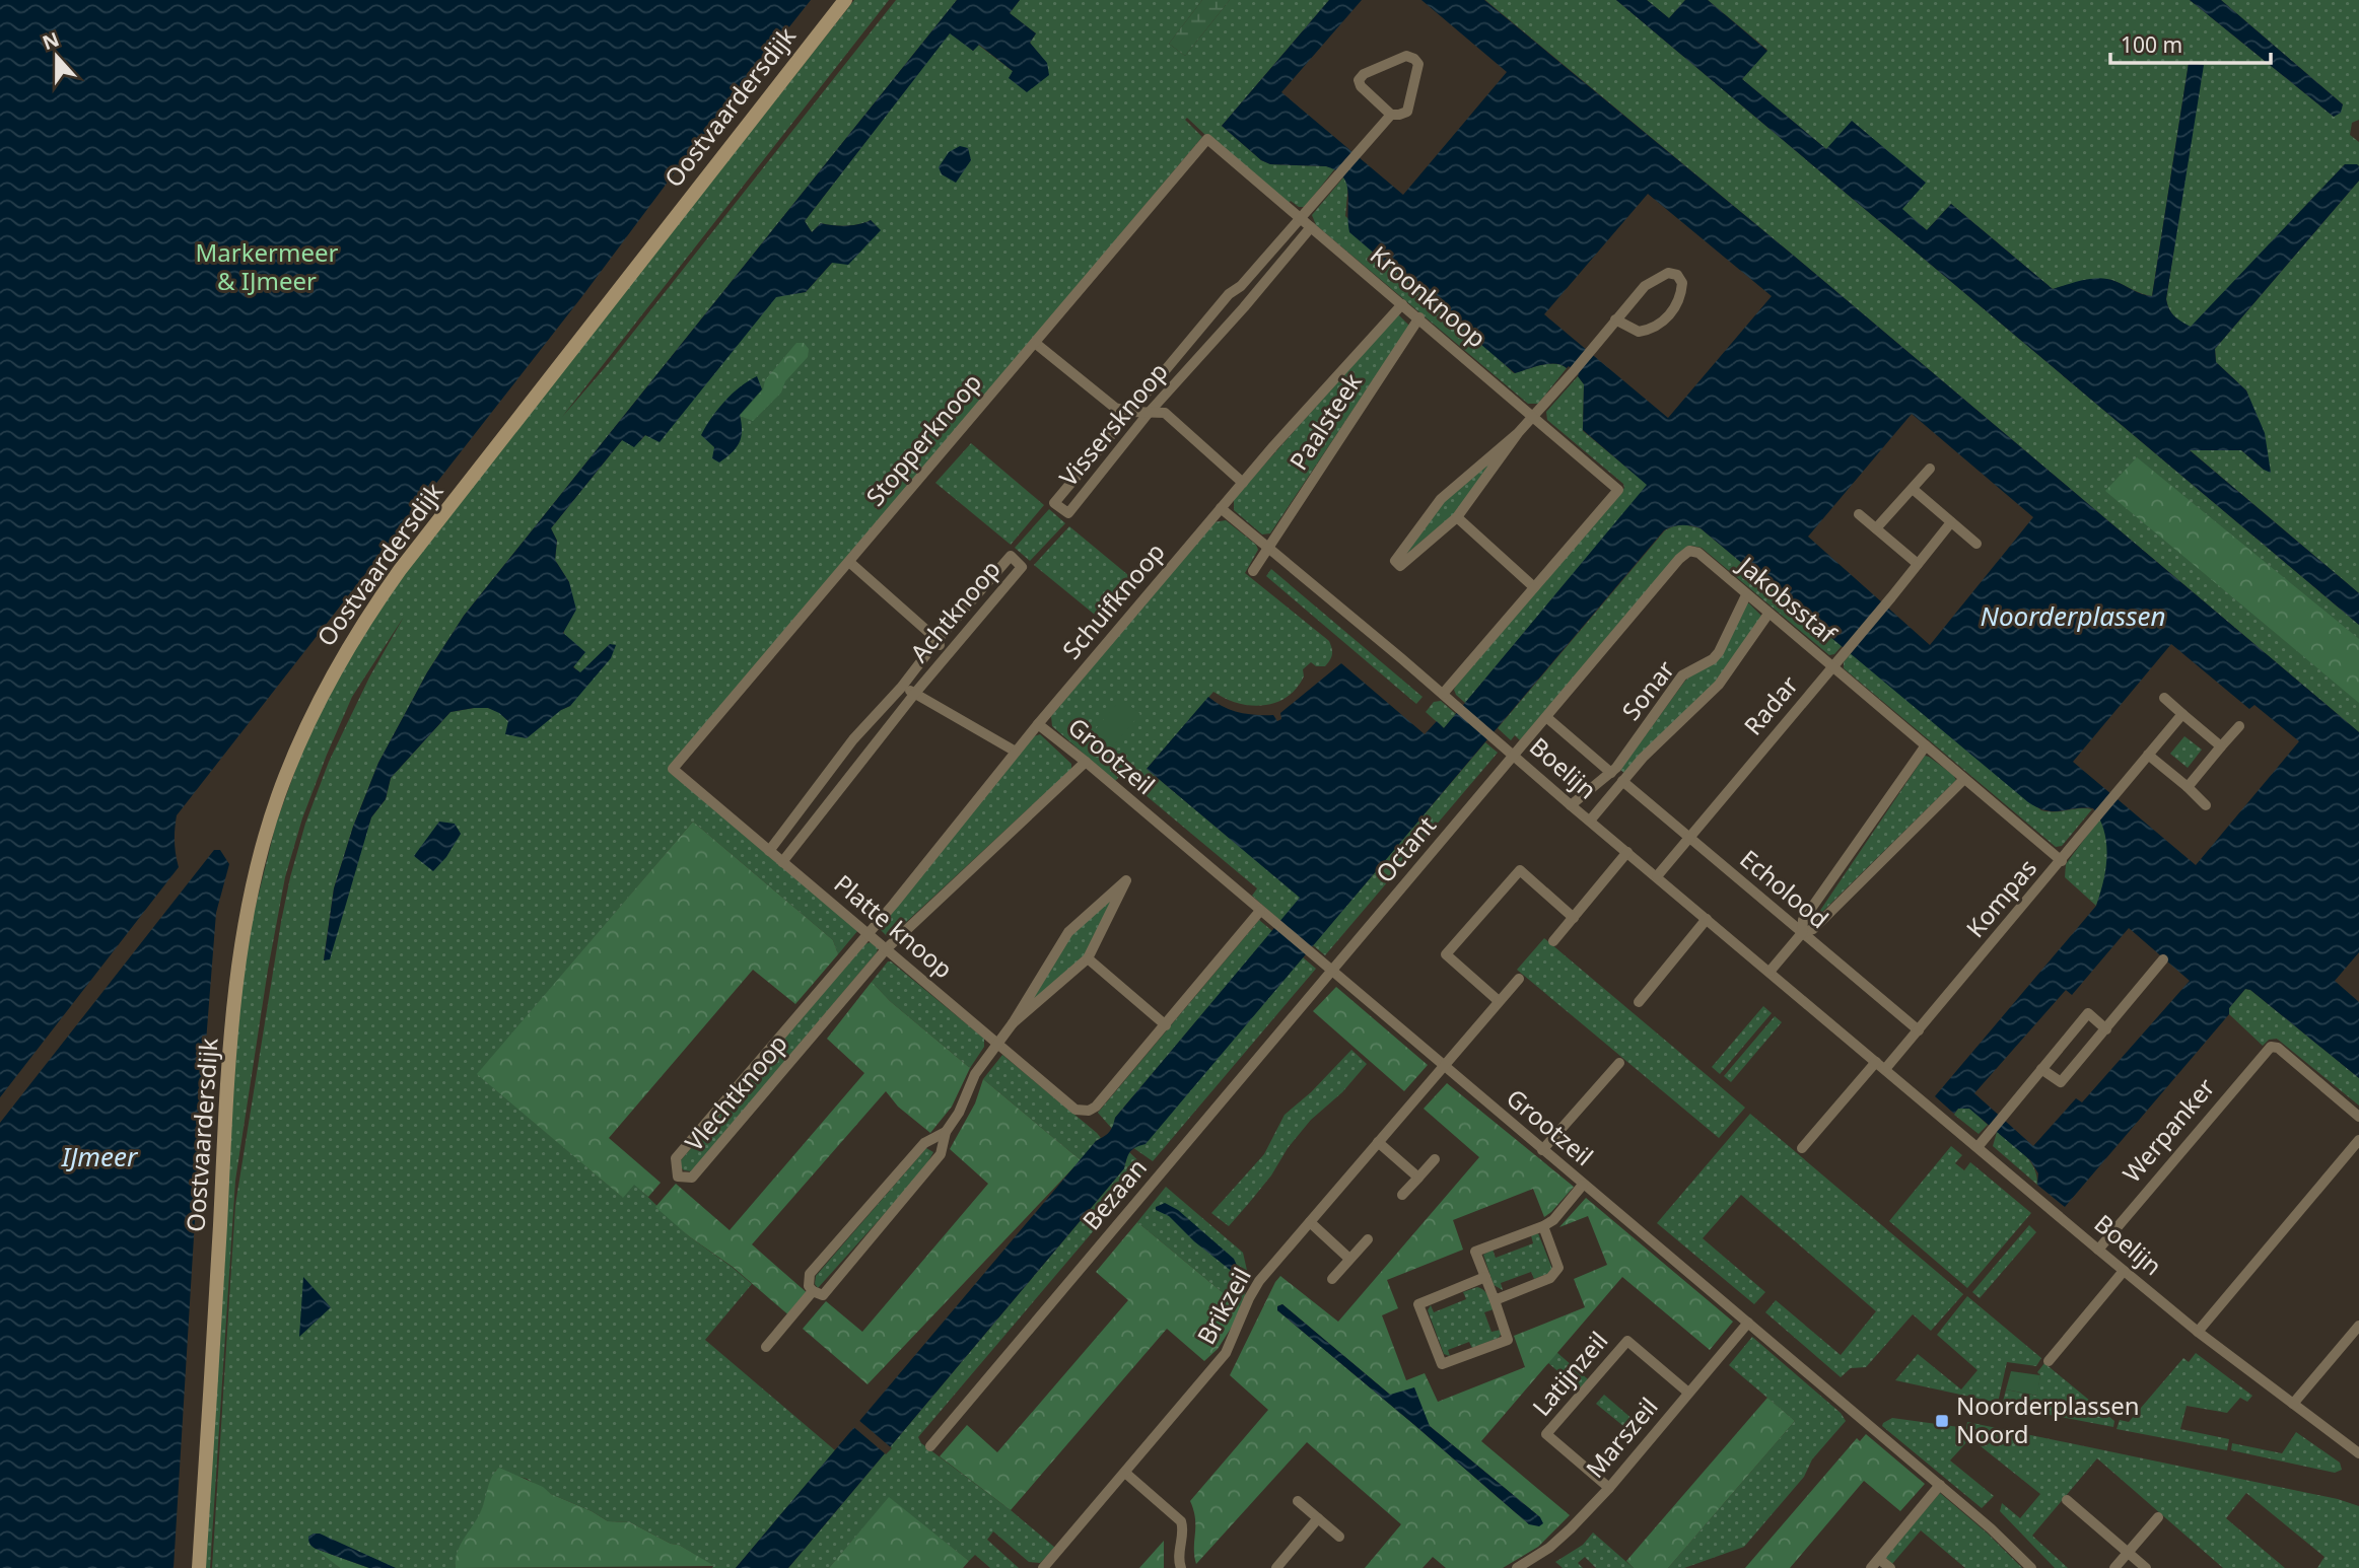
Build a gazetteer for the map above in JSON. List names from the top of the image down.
{
  "streets": {
    "main road": ["Oostvaardersdijk"],
    "street": [
      "Kroonknoop",
      "Paalsteek",
      "Vissersknoop",
      "Stopperknoop",
      "Jakobsstaf",
      "Schuifknoop",
      "Achtknoop",
      "Sonar",
      "Radar",
      "Grootzeil",
      "Boelijn",
      "Octant",
      "Echolood",
      "Kompas",
      "Platte knoop",
      "Vlechtknoop",
      "Werpanker",
      "Bezaan",
      "Brikzeil",
      "Latijnzeil",
      "Marszeil"
    ]
  },
  "crossings": [
    ["Kroonknoop", "Paalsteek"],
    ["Kroonknoop", "Vissersknoop"],
    ["Kroonknoop", "Stopperknoop"],
    ["Kroonknoop", "Schuifknoop"],
    ["Paalsteek", "Boelijn"],
    ["Stopperknoop", "Platte knoop"],
    ["Jakobsstaf", "Sonar"],
    ["Jakobsstaf", "Radar"],
    ["Jakobsstaf", "Boelijn"],
    ["Jakobsstaf", "Octant"],
    ["Jakobsstaf", "Kompas"],
    ["Schuifknoop", "Grootzeil"],
    ["Schuifknoop", "Boelijn"],
    ["Schuifknoop", "Platte knoop"],
    ["Schuifknoop", "Vlechtknoop"],
    ["Achtknoop", "Platte knoop"],
    ["Sonar", "Boelijn"],
    ["Sonar", "Echolood"],
    ["Radar", "Boelijn"],
    ["Radar", "Echolood"],
    ["Grootzeil", "Octant"],
    ["Grootzeil", "Bezaan"],
    ["Grootzeil", "Brikzeil"],
    ["Grootzeil", "Marszeil"],
    ["Boelijn", "Octant"],
    ["Boelijn", "Kompas"],
    ["Boelijn", "Werpanker"],
    ["Octant", "Bezaan"],
    ["Echolood", "Kompas"],
    ["Platte knoop", "Vlechtknoop"],
    ["Latijnzeil", "Marszeil"]
  ],
  "water": ["Noorderplassen", "IJmeer"],
  "parks": ["Markermeer & IJmeer"],
  "places": {
    "transit": ["Noorderplassen Noord"]
  },
  "scale_bar": "100 m",
  "north": "top"
}
